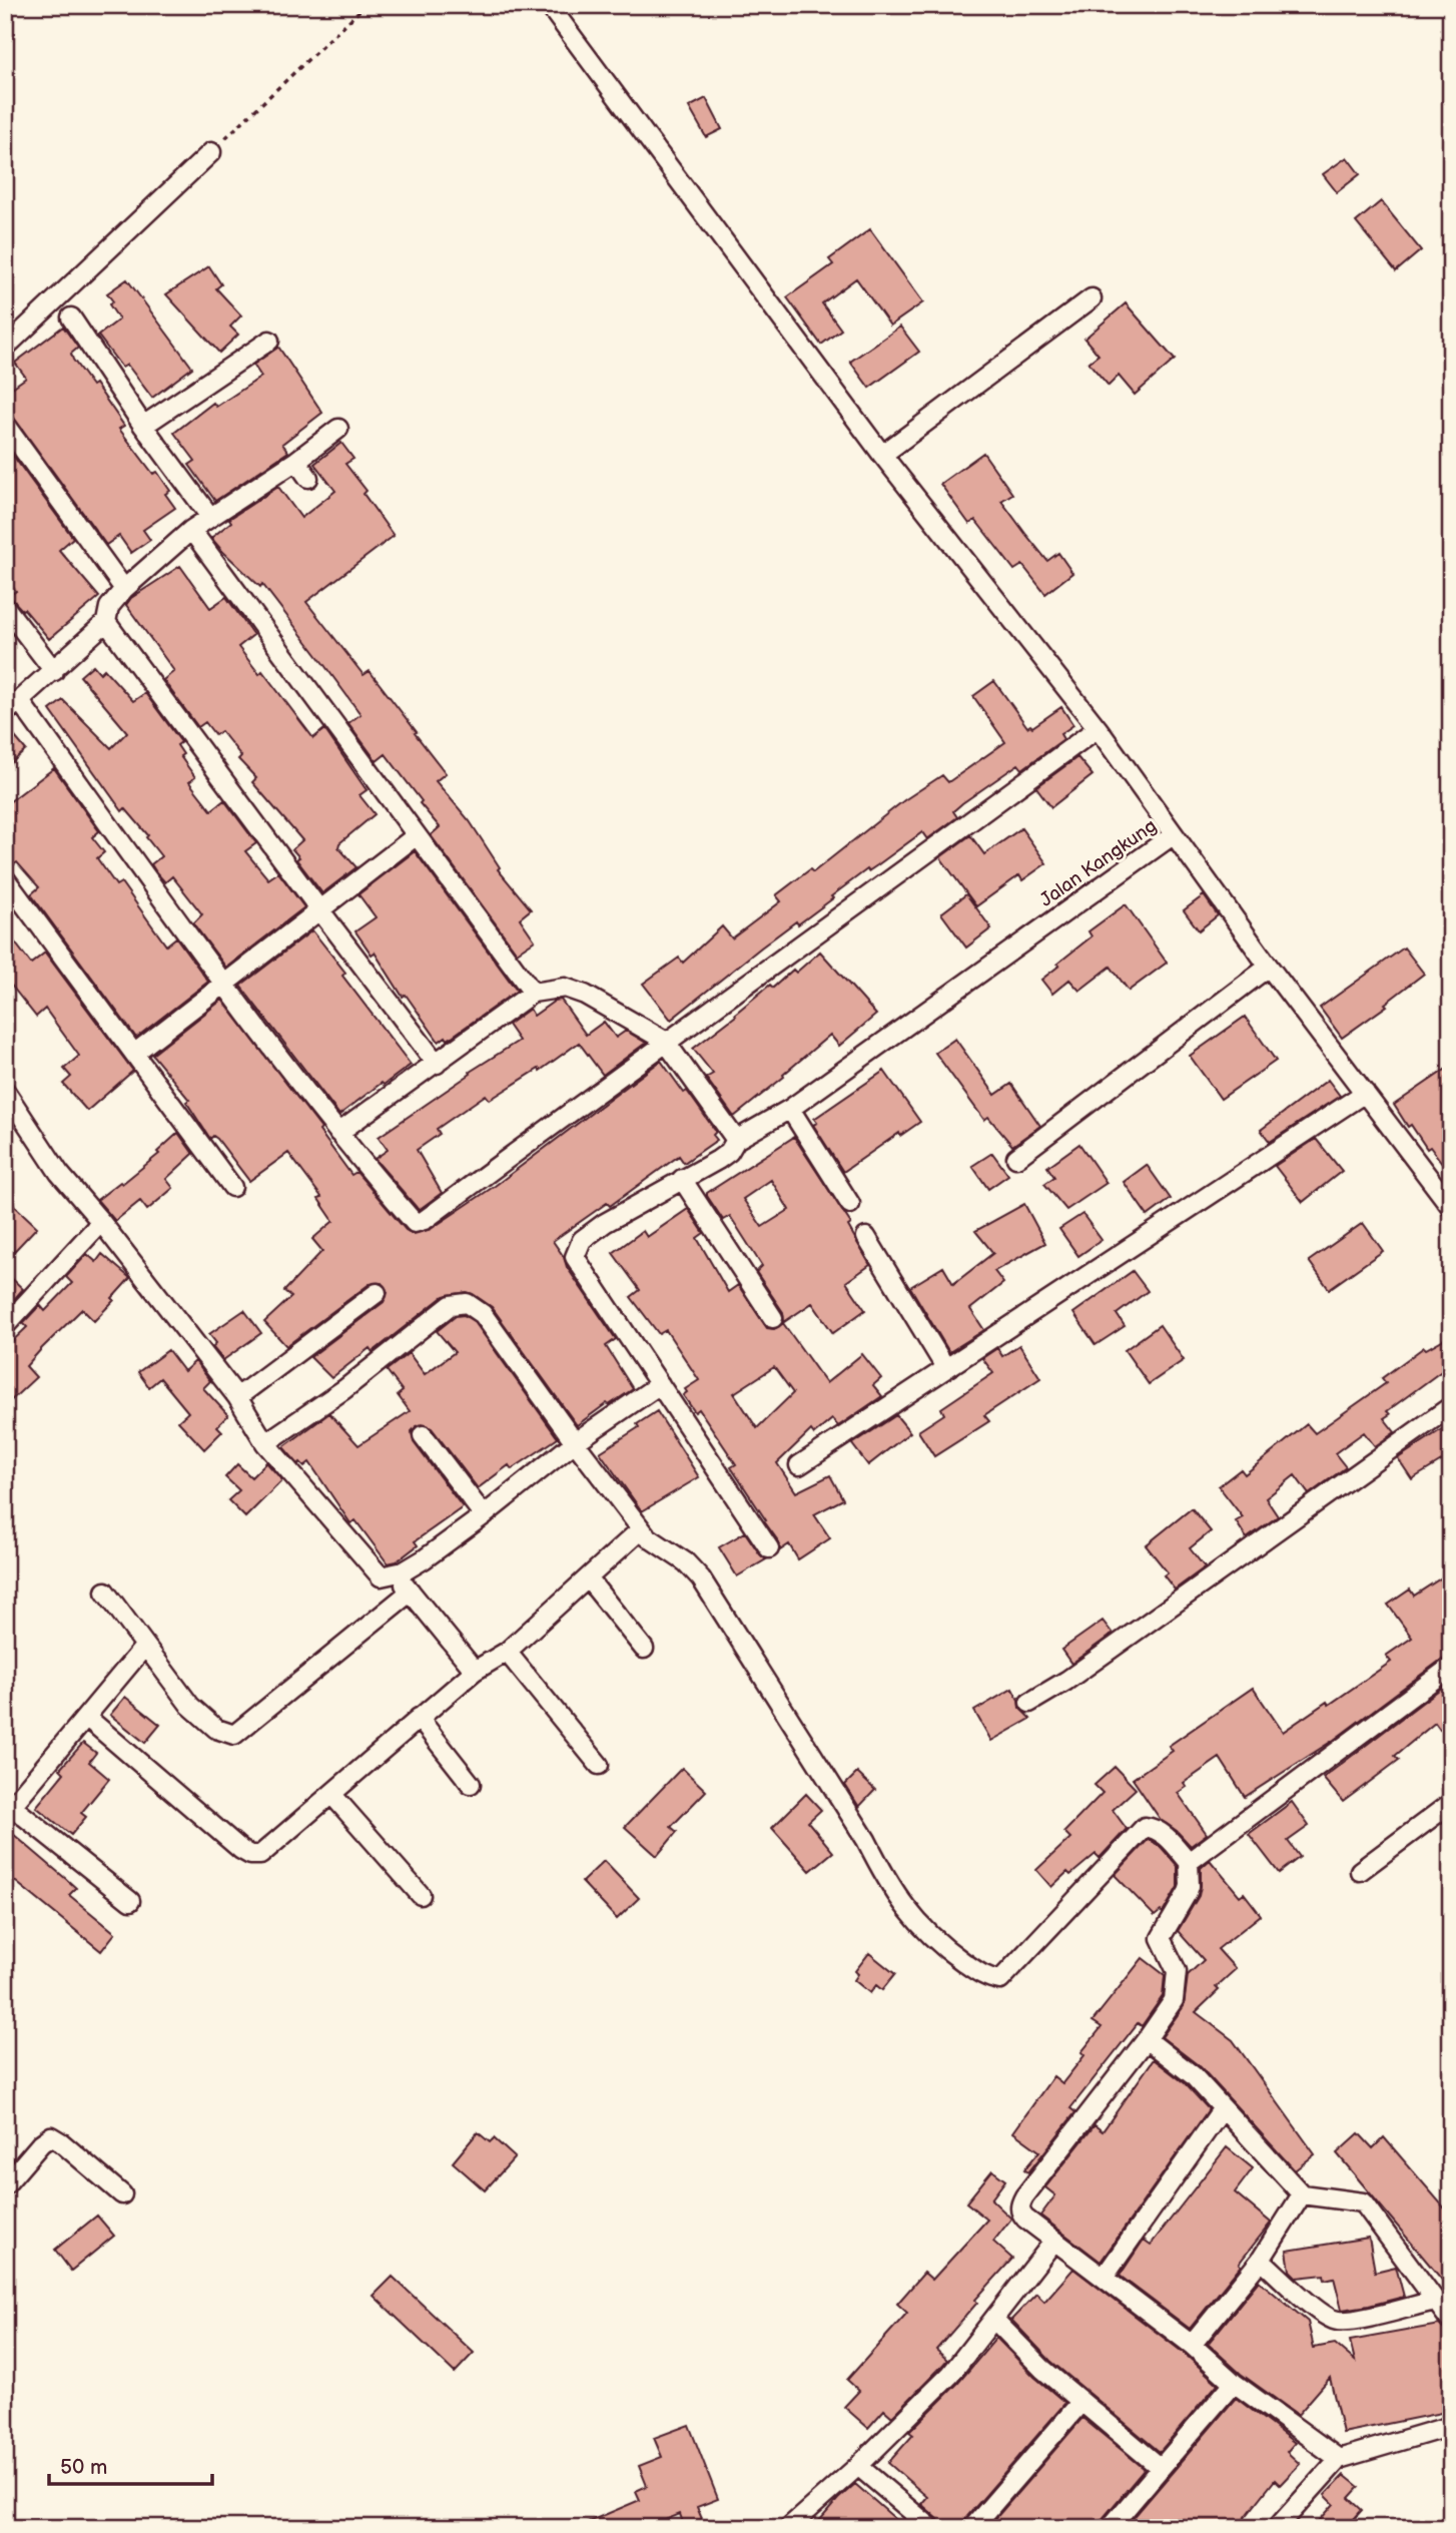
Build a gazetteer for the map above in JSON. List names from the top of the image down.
{
  "streets": {
    "street": ["Jalan Kangkung"]
  },
  "scale_bar": "50 m"
}
